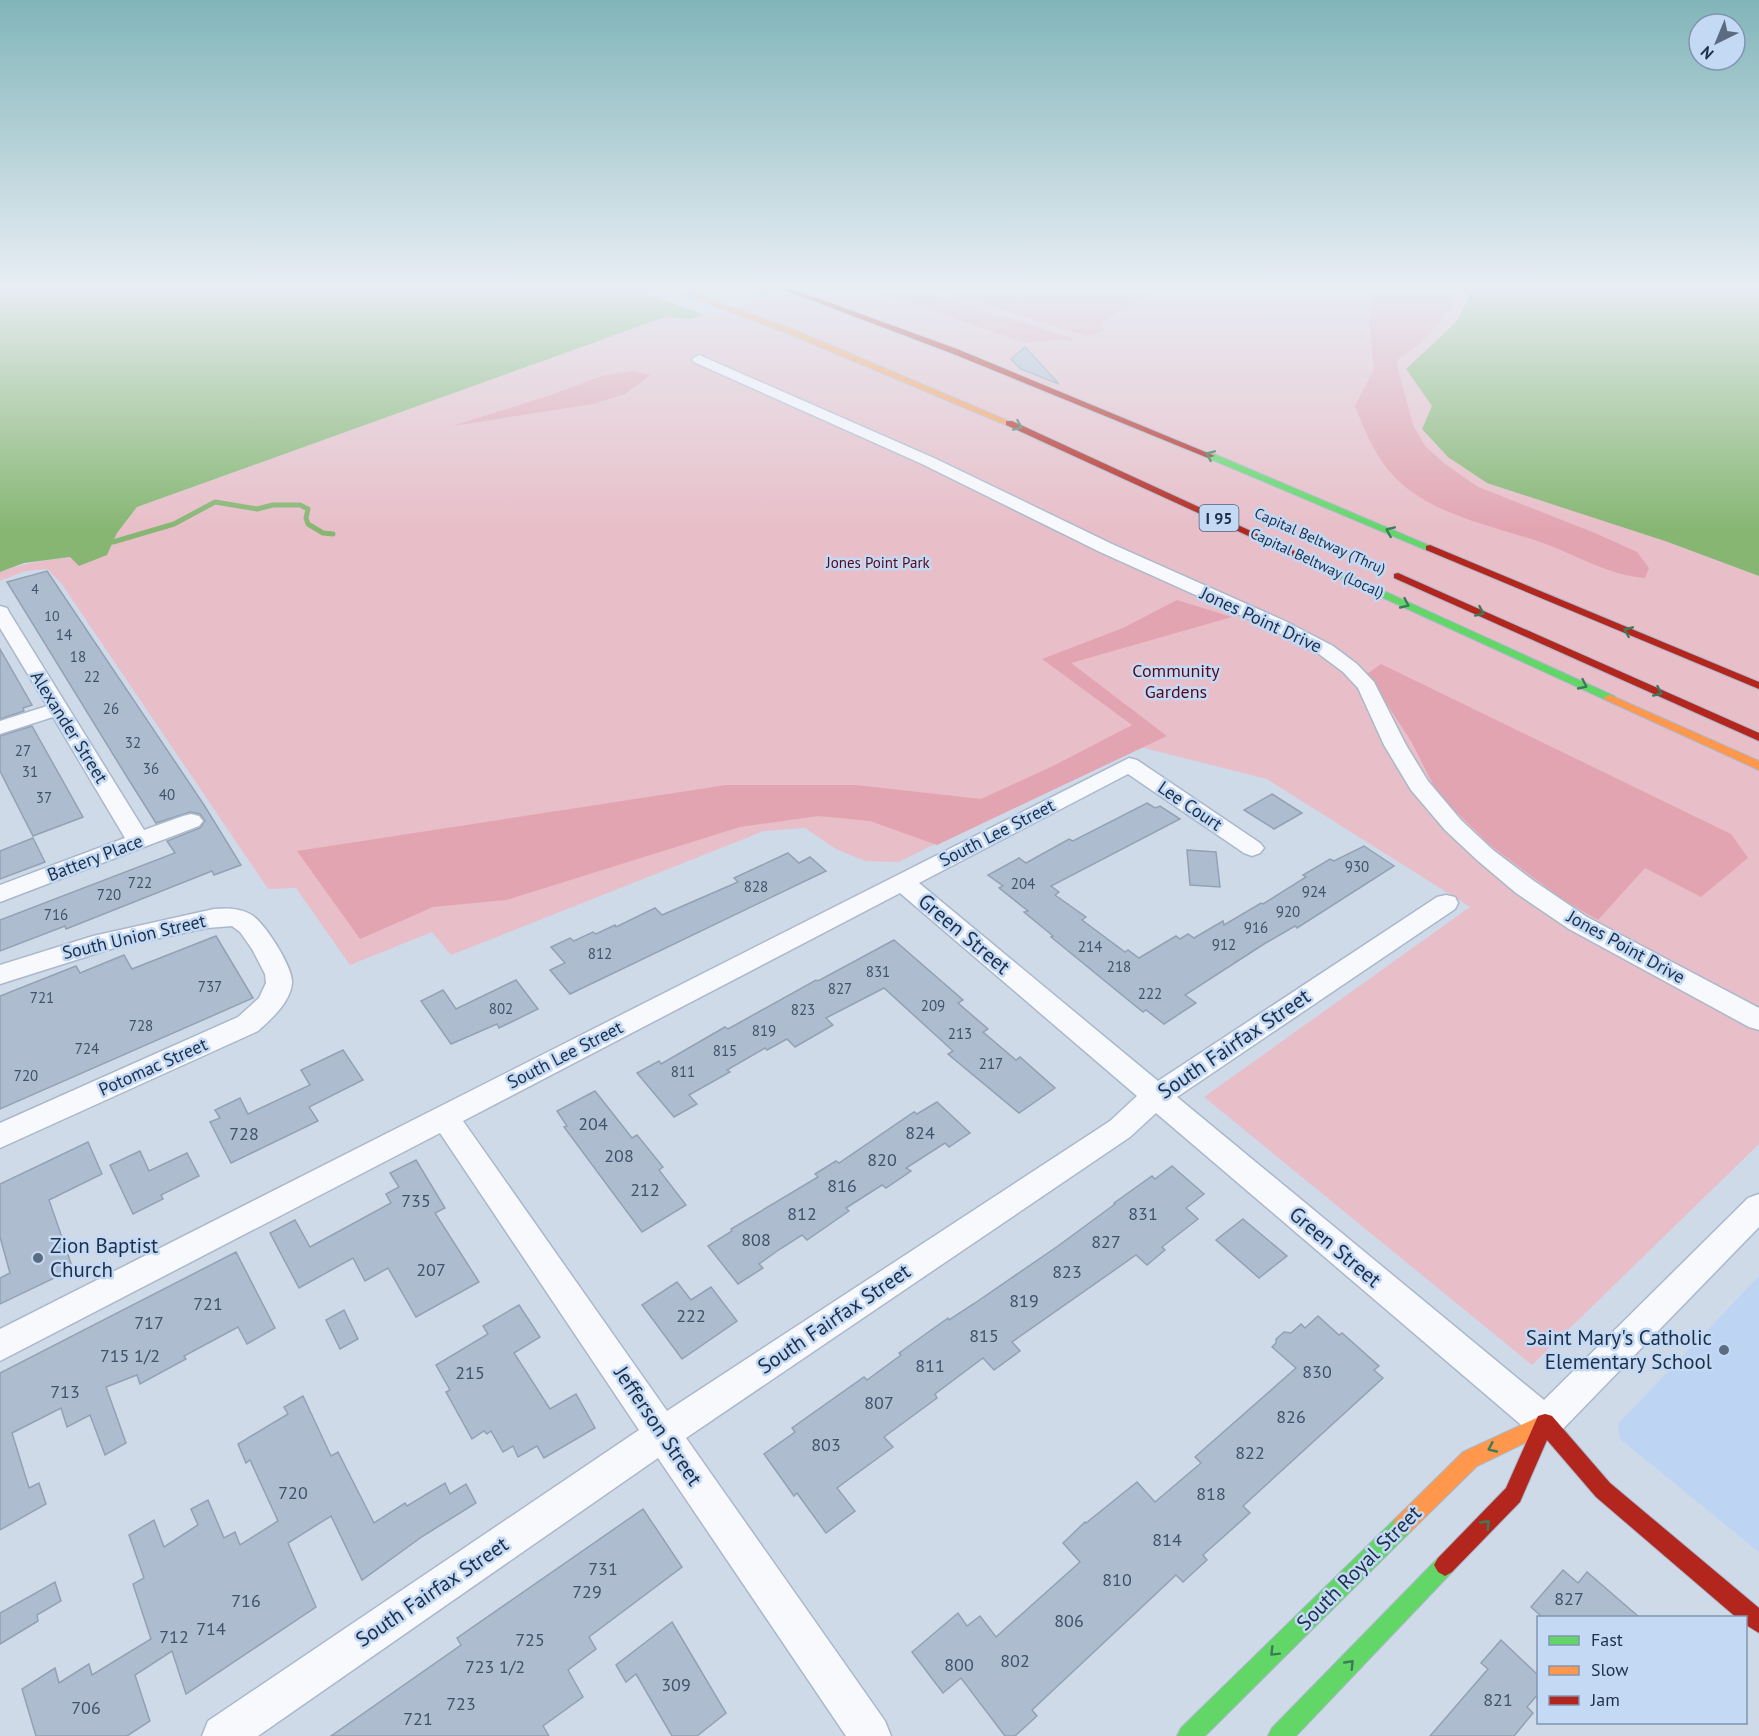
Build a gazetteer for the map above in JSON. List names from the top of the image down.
{
  "streets": {
    "main road": [
      "I 95",
      "Capital Beltway (Thru)",
      "Capital Beltway (Local)",
      "Green Street",
      "South Royal Street"
    ],
    "street": [
      "Jones Point Drive",
      "Alexander Street",
      "Lee Court",
      "South Lee Street",
      "Battery Place",
      "South Union Street",
      "South Fairfax Street",
      "Potomac Street",
      "Jefferson Street"
    ]
  },
  "crossings": [
    ["Alexander Street", "Battery Place"],
    ["Lee Court", "South Lee Street"],
    ["South Lee Street", "Green Street"],
    ["South Lee Street", "Jefferson Street"],
    ["Green Street", "South Fairfax Street"],
    ["Green Street", "South Royal Street"],
    ["South Union Street", "Potomac Street"],
    ["South Fairfax Street", "Jefferson Street"]
  ],
  "one_way": ["Capital Beltway (Local)"],
  "parks": ["Jones Point Park", "Community Gardens"],
  "places": ["Zion Baptist Church", "Saint Mary's Catholic Elementary School"],
  "house_numbers": [
    "4",
    "10",
    "14",
    "18",
    "22",
    "26",
    "32",
    "27",
    "36",
    "31",
    "40",
    "37",
    "930",
    "722",
    "204",
    "828",
    "924",
    "720",
    "920",
    "716",
    "916",
    "912",
    "214",
    "812",
    "218",
    "831",
    "737",
    "827",
    "222",
    "721",
    "209",
    "802",
    "823",
    "728",
    "819",
    "213",
    "724",
    "815",
    "217",
    "811",
    "720",
    "204",
    "824",
    "728",
    "208",
    "820",
    "816",
    "212",
    "735",
    "812",
    "831",
    "808",
    "827",
    "207",
    "823",
    "819",
    "721",
    "222",
    "717",
    "815",
    "715 1/2",
    "811",
    "830",
    "215",
    "713",
    "807",
    "826",
    "803",
    "822",
    "720",
    "818",
    "814",
    "731",
    "810",
    "729",
    "827",
    "716",
    "806",
    "714",
    "712",
    "725",
    "802",
    "800",
    "723 1/2",
    "309",
    "821",
    "723",
    "706",
    "721"
  ],
  "legend": ["Fast", "Slow", "Jam"],
  "north": "bottom left"
}
